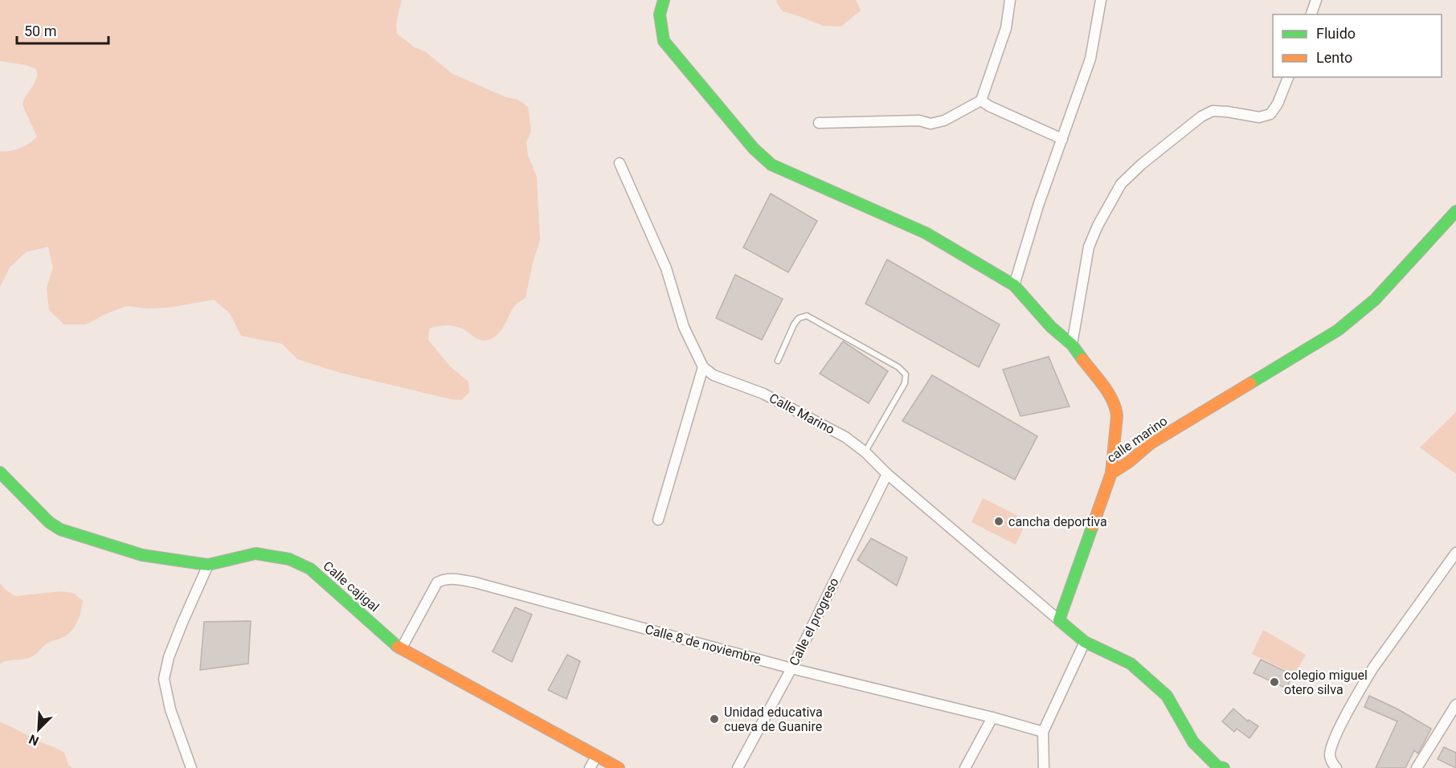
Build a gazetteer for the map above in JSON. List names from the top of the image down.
{
  "streets": {
    "street": [
      "Calle Marino",
      "calle marino",
      "Calle cajigal",
      "Calle el progreso",
      "Calle 8 de noviembre"
    ]
  },
  "crossings": [
    ["Calle Marino", "calle marino"],
    ["Calle Marino", "Calle el progreso"],
    ["Calle cajigal", "Calle 8 de noviembre"],
    ["Calle el progreso", "Calle 8 de noviembre"]
  ],
  "places": ["cancha deportiva", "colegio miguel otero silva", "Unidad educativa cueva de Guanire"],
  "legend": ["Fluido", "Lento"],
  "scale_bar": "50 m",
  "north": "bottom left"
}
